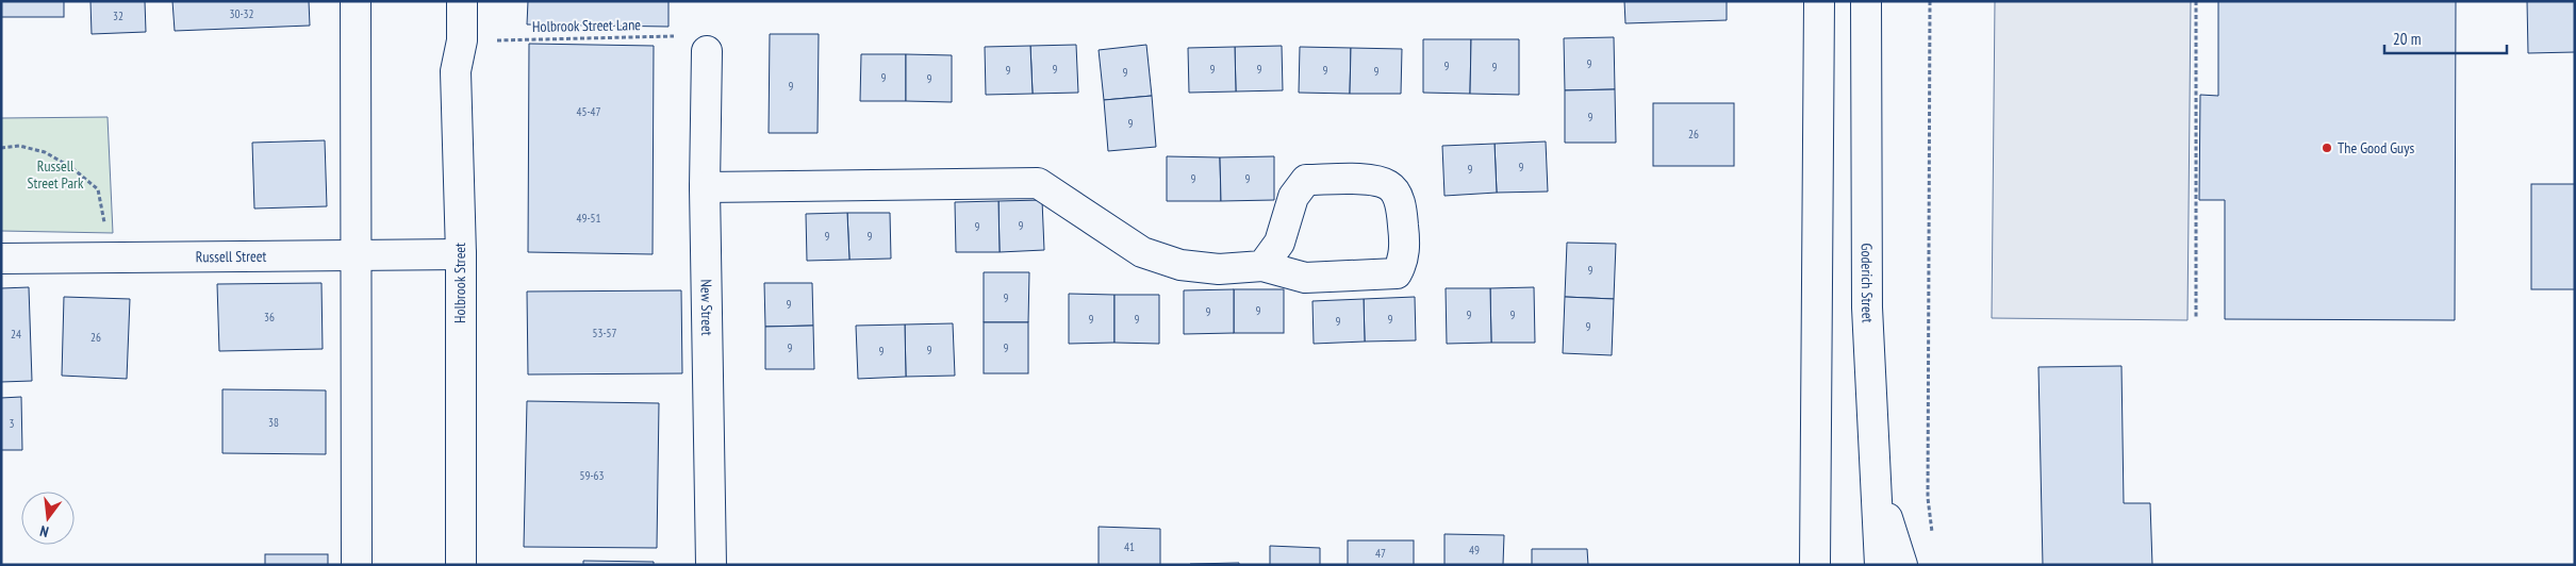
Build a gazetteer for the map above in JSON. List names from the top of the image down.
{
  "streets": {
    "main road": [
      "Russell Street",
      "Holbrook Street",
      "Goderich Street",
      "New Street"
    ],
    "path": ["Holbrook Street Lane"]
  },
  "crossings": [
    ["Holbrook Street Lane", "Holbrook Street"],
    ["Holbrook Street Lane", "New Street"],
    ["Russell Street", "Holbrook Street"]
  ],
  "parks": ["Russell Street Park"],
  "places": ["The Good Guys"],
  "house_numbers": [
    "30-32",
    "32",
    "9",
    "9",
    "9",
    "9",
    "9",
    "9",
    "9",
    "9",
    "9",
    "9",
    "9",
    "9",
    "9",
    "45-47",
    "9",
    "9",
    "26",
    "9",
    "9",
    "9",
    "9",
    "49-51",
    "9",
    "9",
    "9",
    "9",
    "9",
    "9",
    "9",
    "9",
    "9",
    "9",
    "9",
    "36",
    "9",
    "9",
    "9",
    "9",
    "9",
    "53-57",
    "24",
    "26",
    "9",
    "9",
    "9",
    "9",
    "38",
    "3",
    "59-63",
    "41",
    "49",
    "47"
  ],
  "scale_bar": "20 m",
  "north": "bottom"
}
